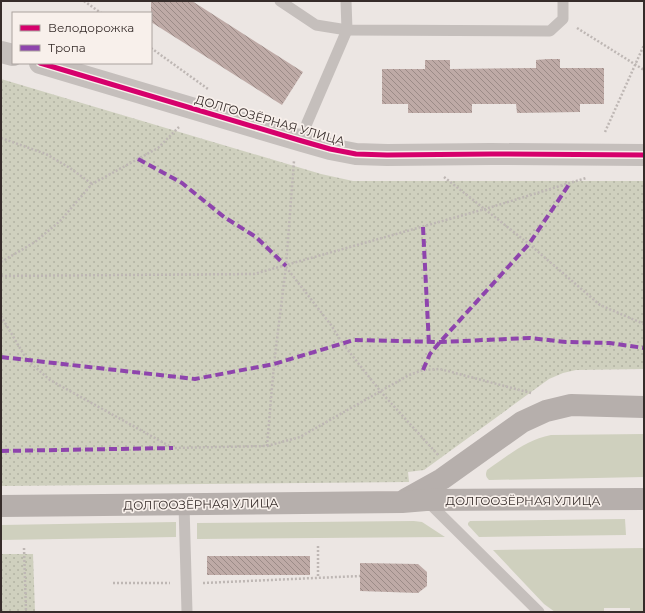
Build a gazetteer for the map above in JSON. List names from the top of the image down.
{
  "streets": {
    "main road": ["ДОЛГООЗЁРНАЯ УЛИЦА"]
  },
  "legend": ["Велодорожка", "Тропа"]
}
